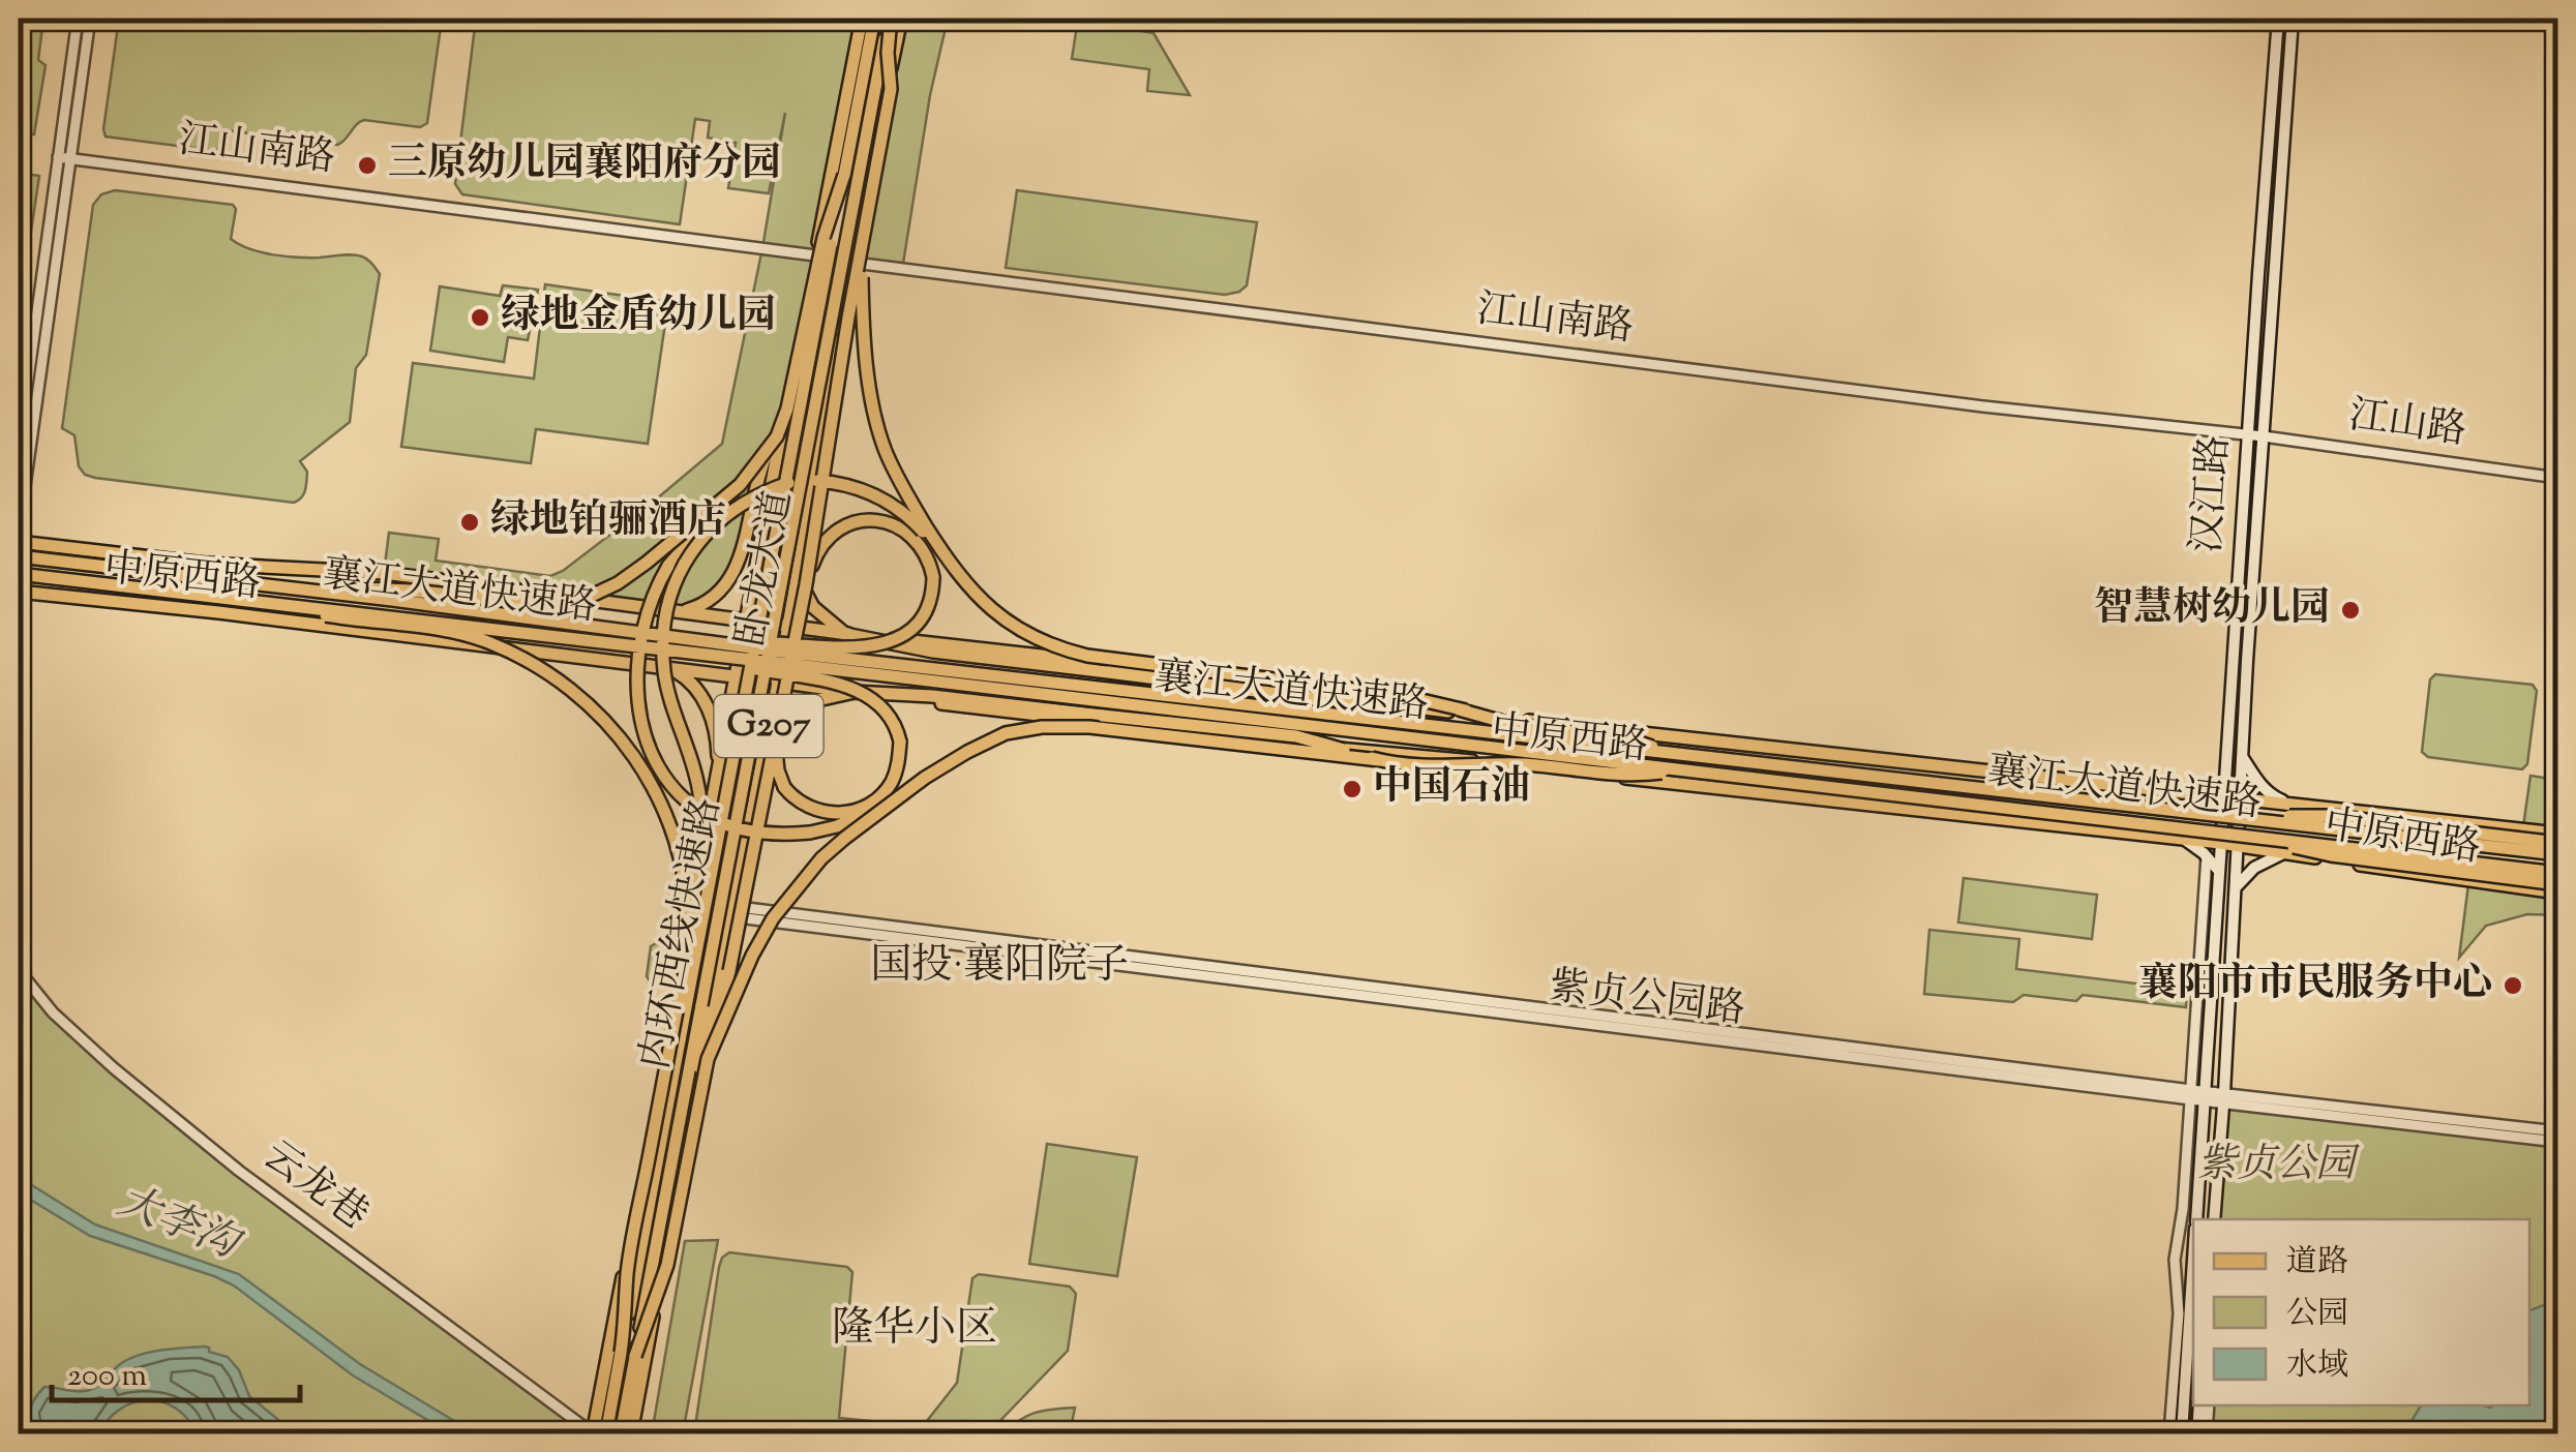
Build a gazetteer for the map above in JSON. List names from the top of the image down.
{
  "streets": {
    "main road": [
      "汉江路",
      "卧龙大道",
      "中原西路",
      "襄江大道快速路",
      "G207",
      "内环西线快速路"
    ],
    "street": [
      "江山南路",
      "江山路",
      "紫贞公园路",
      "云龙巷"
    ]
  },
  "crossings": [
    ["江山南路", "江山路"],
    ["江山南路", "汉江路"],
    ["江山南路", "卧龙大道"],
    ["江山路", "汉江路"],
    ["汉江路", "中原西路"],
    ["汉江路", "紫贞公园路"],
    ["卧龙大道", "中原西路"],
    ["卧龙大道", "紫贞公园路"],
    ["卧龙大道", "云龙巷"]
  ],
  "districts": ["国投·襄阳院子", "隆华小区"],
  "water": ["大李沟"],
  "parks": ["紫贞公园"],
  "places": [
    "三原幼儿园襄阳府分园",
    "绿地金盾幼儿园",
    "绿地铂骊酒店",
    "智慧树幼儿园",
    "中国石油",
    "襄阳市市民服务中心"
  ],
  "legend": ["道路", "公园", "水域"],
  "scale_bar": "200 m"
}
